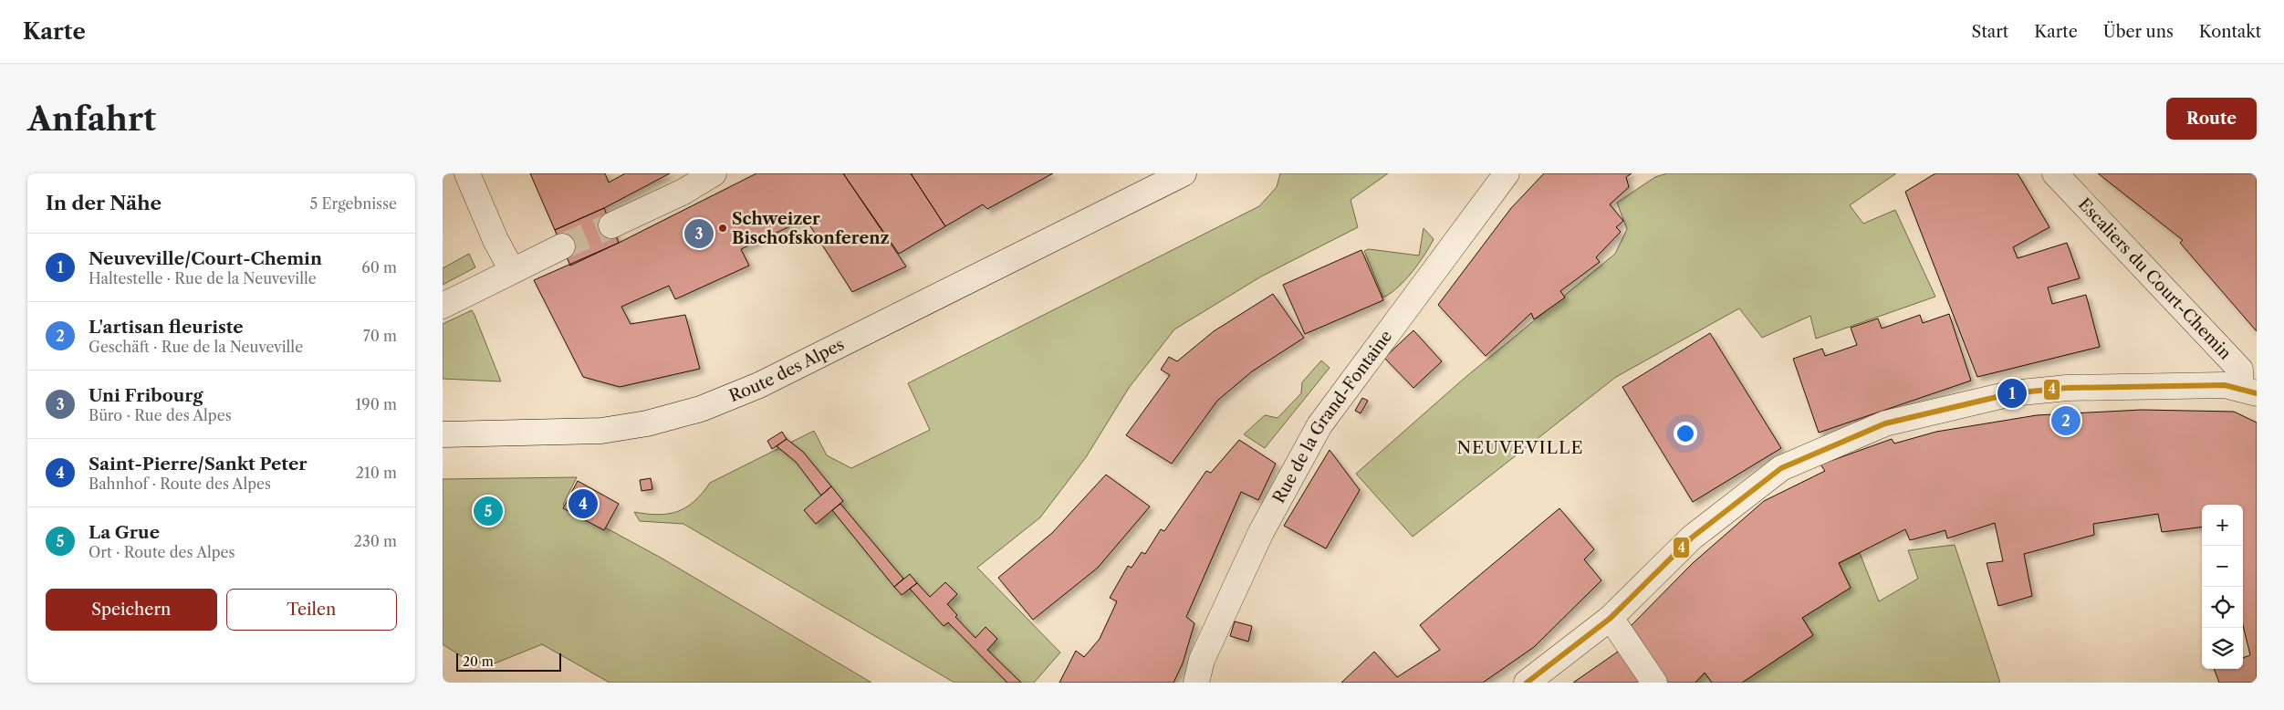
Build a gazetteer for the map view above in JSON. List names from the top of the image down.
{
  "streets": {
    "street": ["Escaliers du Court-Chemin", "Route des Alpes", "Rue de la Grand-Fontaine"]
  },
  "districts": ["NEUVEVILLE"],
  "places": ["Schweizer Bischofskonferenz"],
  "lines": ["transit line 4"],
  "scale_bar": "20 m",
  "page": {
    "header": "Karte",
    "nav": [
      "Start",
      "Karte",
      "Über uns",
      "Kontakt"
    ],
    "buttons": [
      "Route",
      ["Speichern", "Teilen"]
    ],
    "title": "Anfahrt",
    "heading": ["In der Nähe", "5 Ergebnisse"],
    "pins": [
      "3",
      "1",
      "2",
      "4",
      "5"
    ],
    "list": [
      {
        "mark": "1",
        "name": "Neuveville/Court-Chemin",
        "note": "Haltestelle · Rue de la Neuveville",
        "value": "60 m"
      },
      {
        "mark": "2",
        "name": "L'artisan fleuriste",
        "note": "Geschäft · Rue de la Neuveville",
        "value": "70 m"
      },
      {
        "mark": "3",
        "name": "Uni Fribourg",
        "note": "Büro · Rue des Alpes",
        "value": "190 m"
      },
      {
        "mark": "4",
        "name": "Saint-Pierre/Sankt Peter",
        "note": "Bahnhof · Route des Alpes",
        "value": "210 m"
      },
      {
        "mark": "5",
        "name": "La Grue",
        "note": "Ort · Route des Alpes",
        "value": "230 m"
      }
    ],
    "map_buttons": ["+", "−"],
    "scale": "20 m"
  }
}
